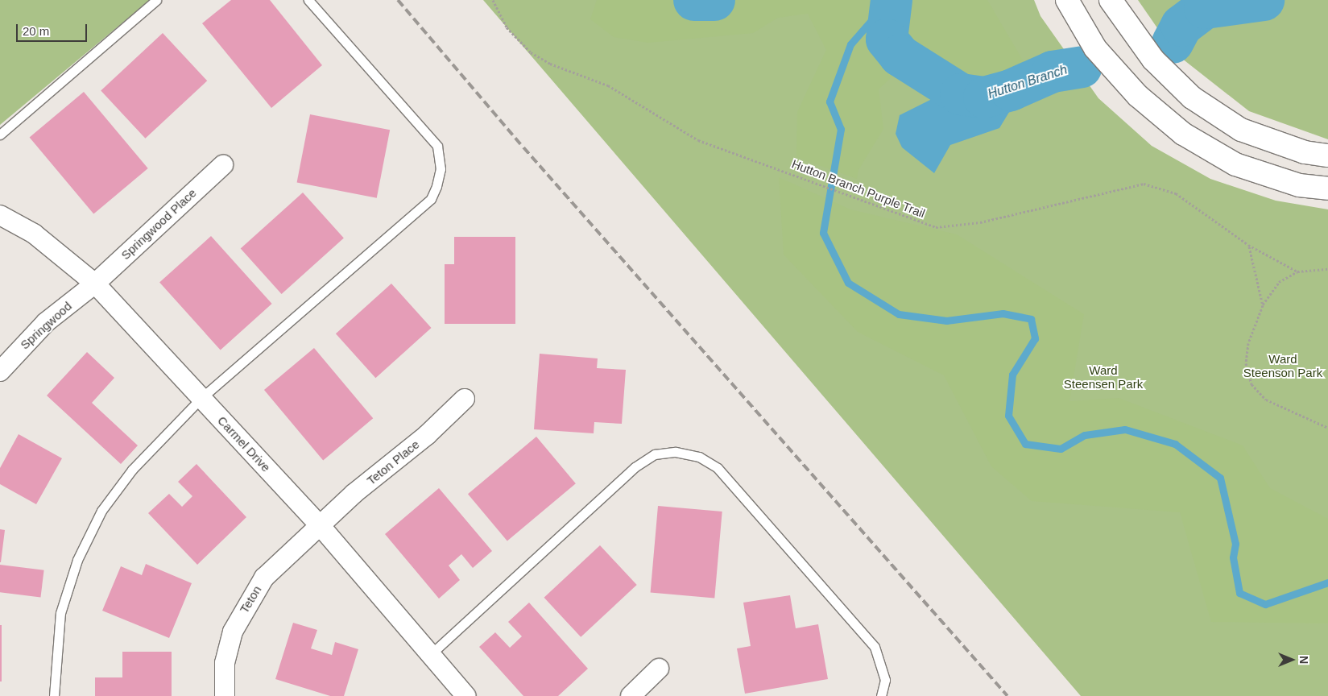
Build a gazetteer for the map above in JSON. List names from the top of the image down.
{
  "streets": {
    "street": [
      "Springwood Place",
      "Springwood",
      "Carmel Drive",
      "Teton Place",
      "Teton"
    ],
    "path": ["Hutton Branch Purple Trail"]
  },
  "crossings": [
    ["Springwood Place", "Springwood"],
    ["Springwood Place", "Carmel Drive"],
    ["Springwood", "Carmel Drive"],
    ["Carmel Drive", "Teton Place"],
    ["Carmel Drive", "Teton"],
    ["Teton Place", "Teton"]
  ],
  "water": ["Hutton Branch"],
  "parks": ["Ward Steenson Park", "Ward Steensen Park"],
  "scale_bar": "20 m",
  "north": "right"
}
